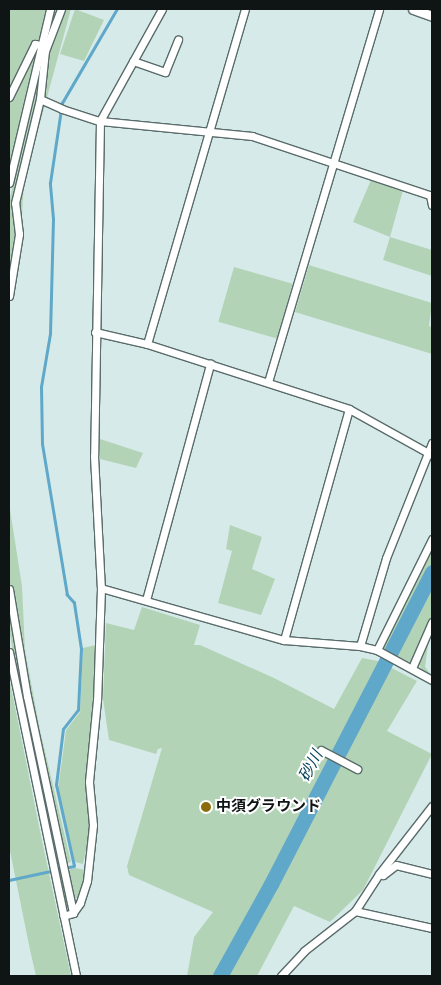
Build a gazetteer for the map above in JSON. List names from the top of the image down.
{
  "water": ["砂川"],
  "places": ["中須グラウンド"]
}
